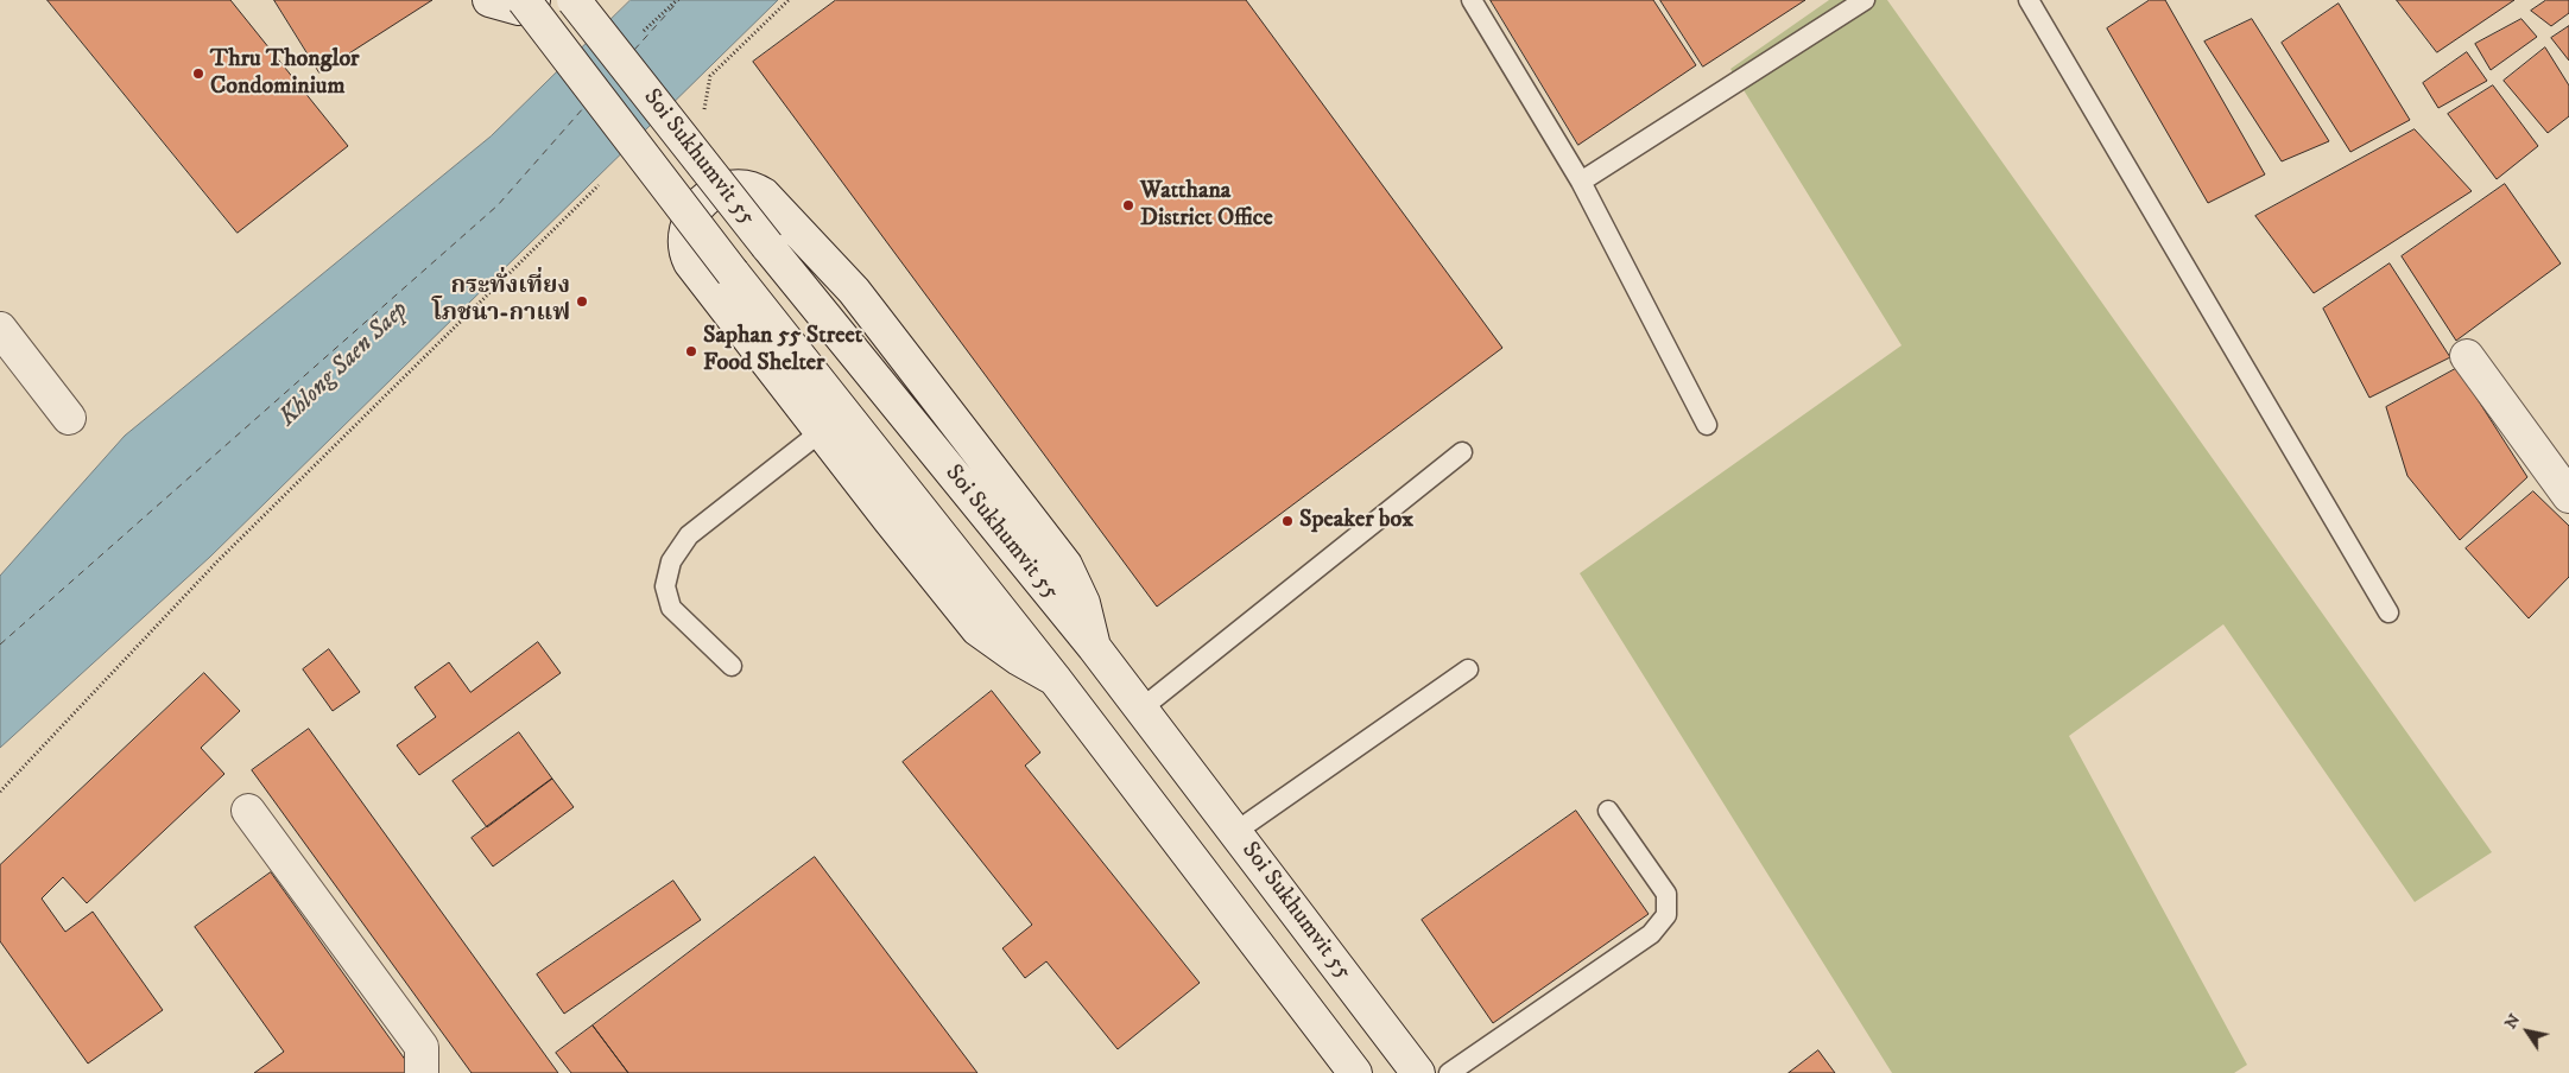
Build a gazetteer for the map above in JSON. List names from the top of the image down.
{
  "streets": {
    "main road": ["Soi Sukhumvit 55"]
  },
  "water": ["Khlong Saen Saep"],
  "places": [
    "Thru Thonglor Condominium",
    "Watthana District Office",
    "กระทั่งเที่ยง โภชนา-กาแฟ",
    "Saphan 55 Street Food Shelter",
    "Speaker box"
  ],
  "north": "top left"
}
